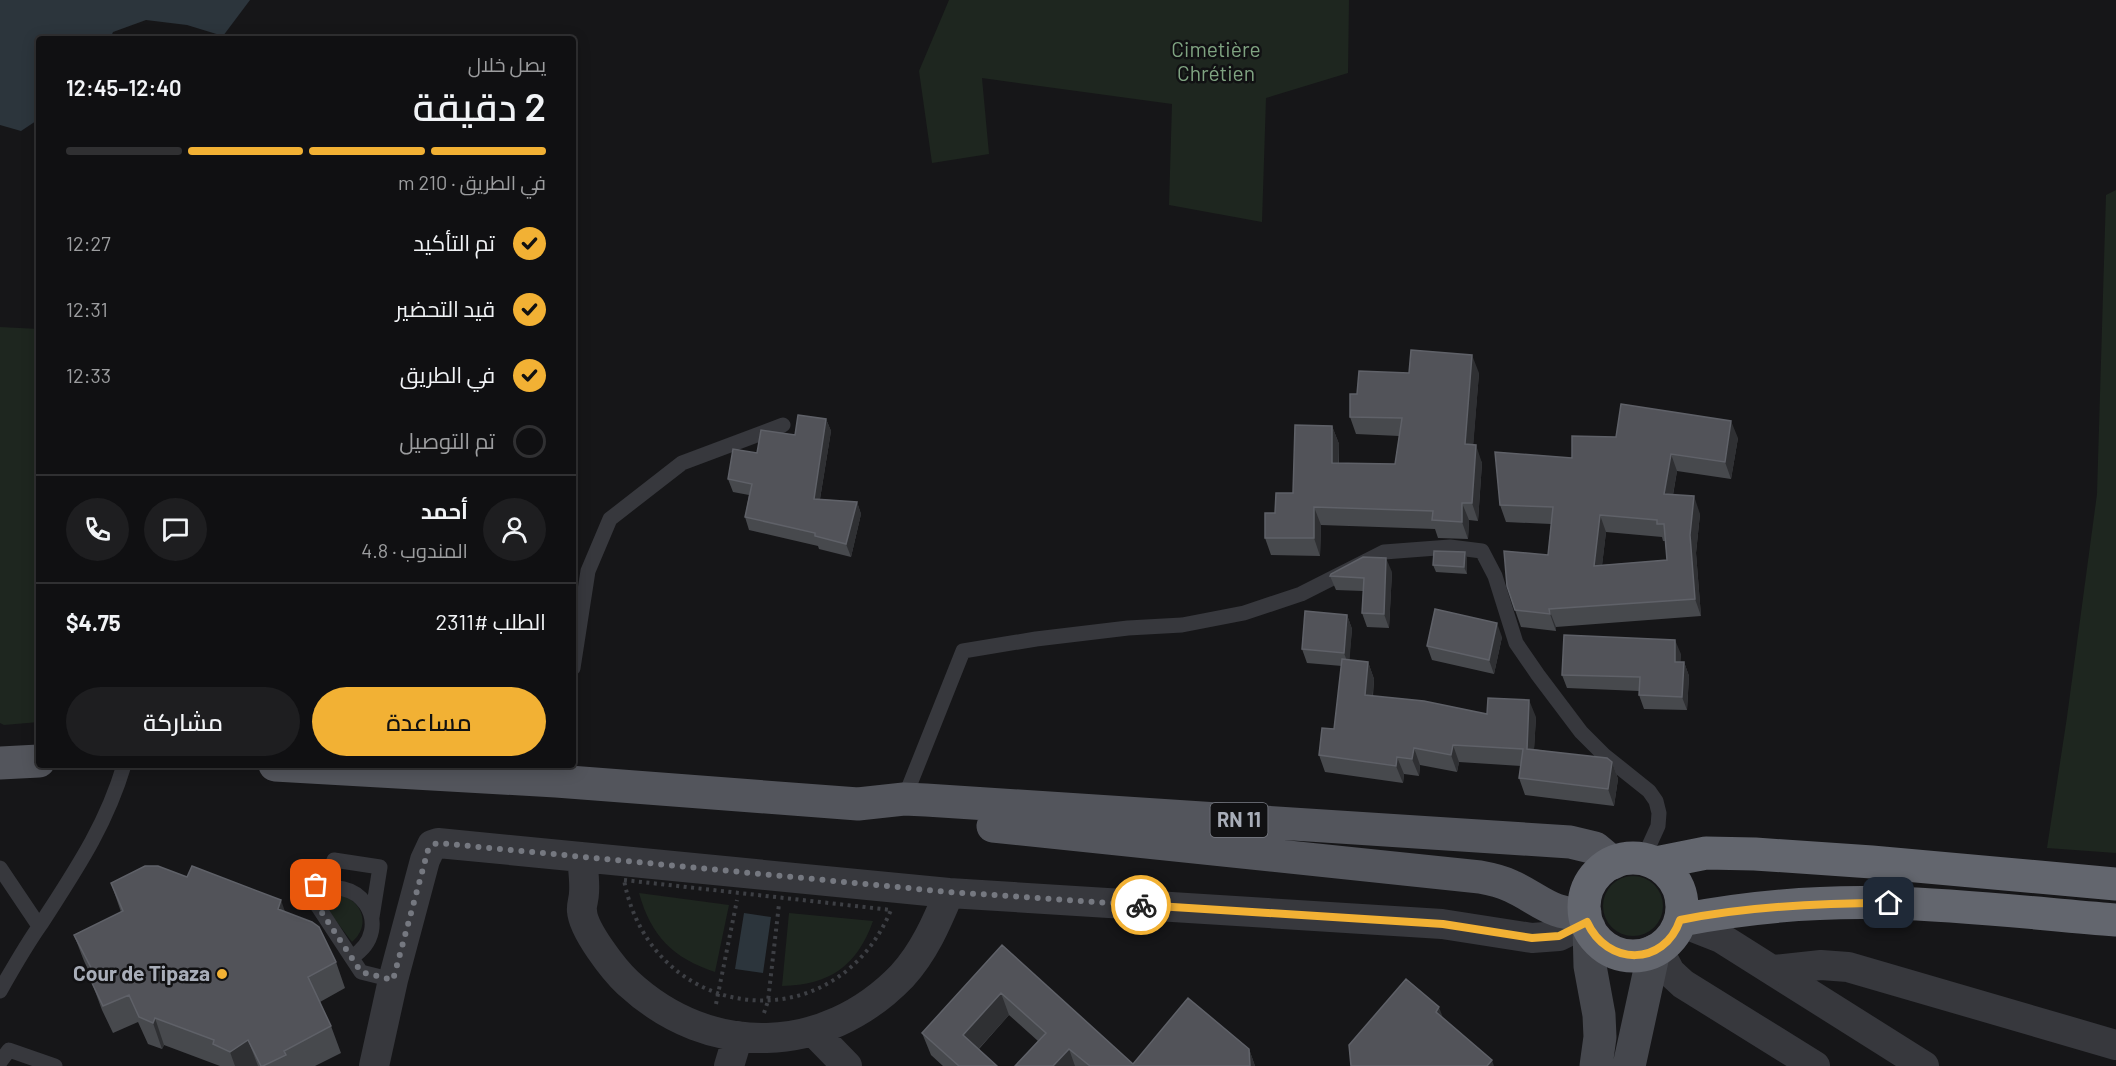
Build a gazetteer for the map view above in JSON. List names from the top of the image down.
{
  "streets": {
    "main road": ["RN 11"]
  },
  "parks": ["Cimetière Chrétien"],
  "places": ["Cour de Tipaza"],
  "page": {
    "heading": ["2 دقيقة", "يصل خلال", "12:40–12:45"],
    "panel": [
      "أحمد",
      "المندوب · 4.8",
      "الطلب #2311",
      "$4.75"
    ],
    "bar": "في الطريق · 210 m",
    "list": [
      ["تم التأكيد", "12:27"],
      ["قيد التحضير", "12:31"],
      ["في الطريق", "12:33"],
      "تم التوصيل"
    ],
    "buttons": ["مساعدة", "مشاركة"]
  }
}
